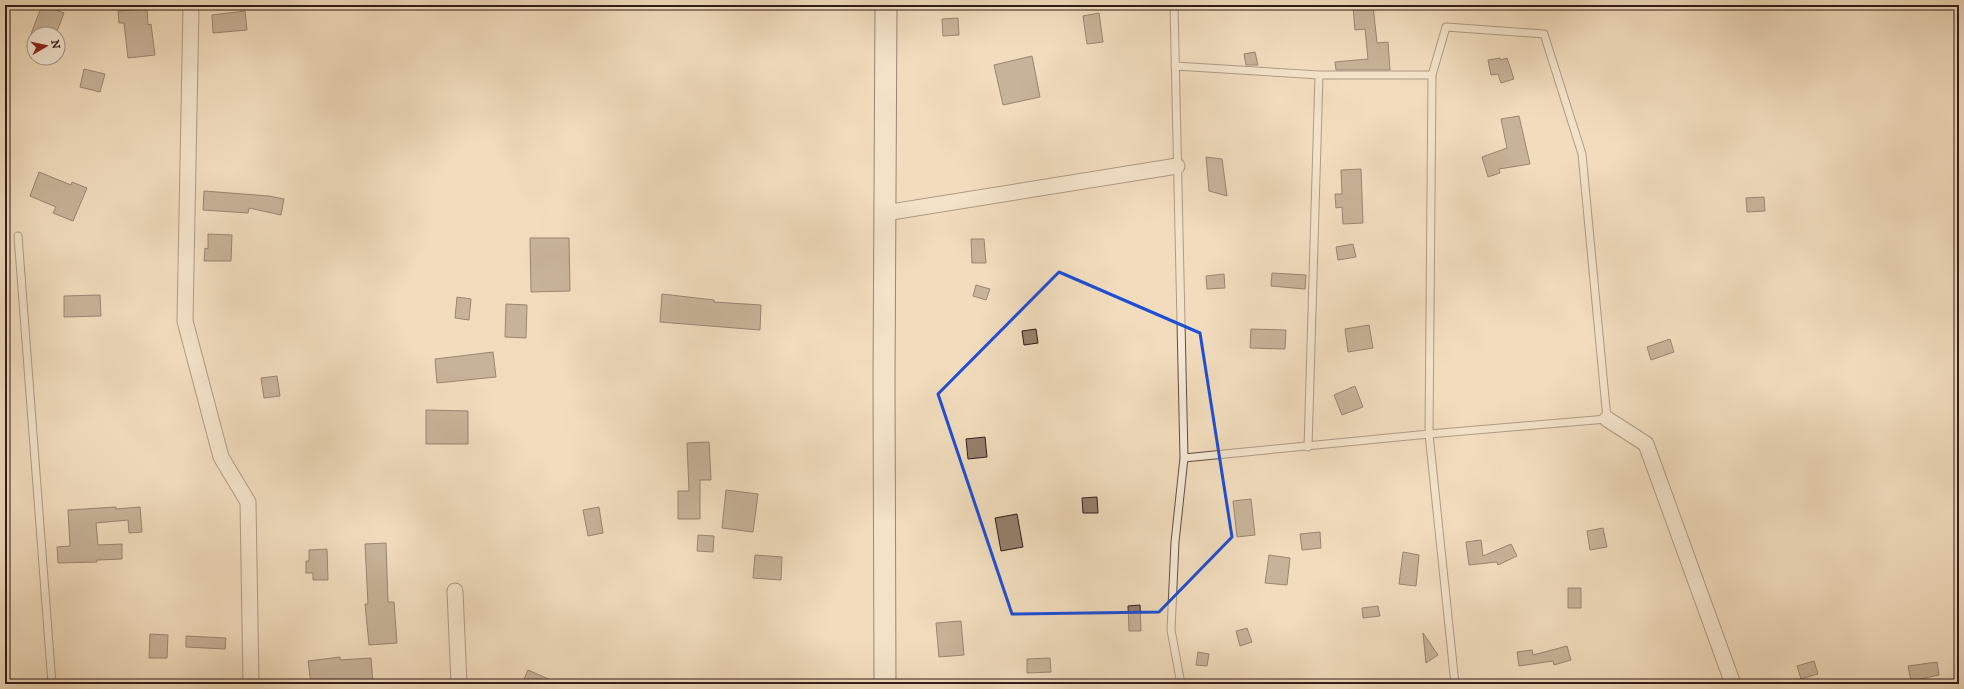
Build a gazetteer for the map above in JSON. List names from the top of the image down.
{
  "north": "right"
}
